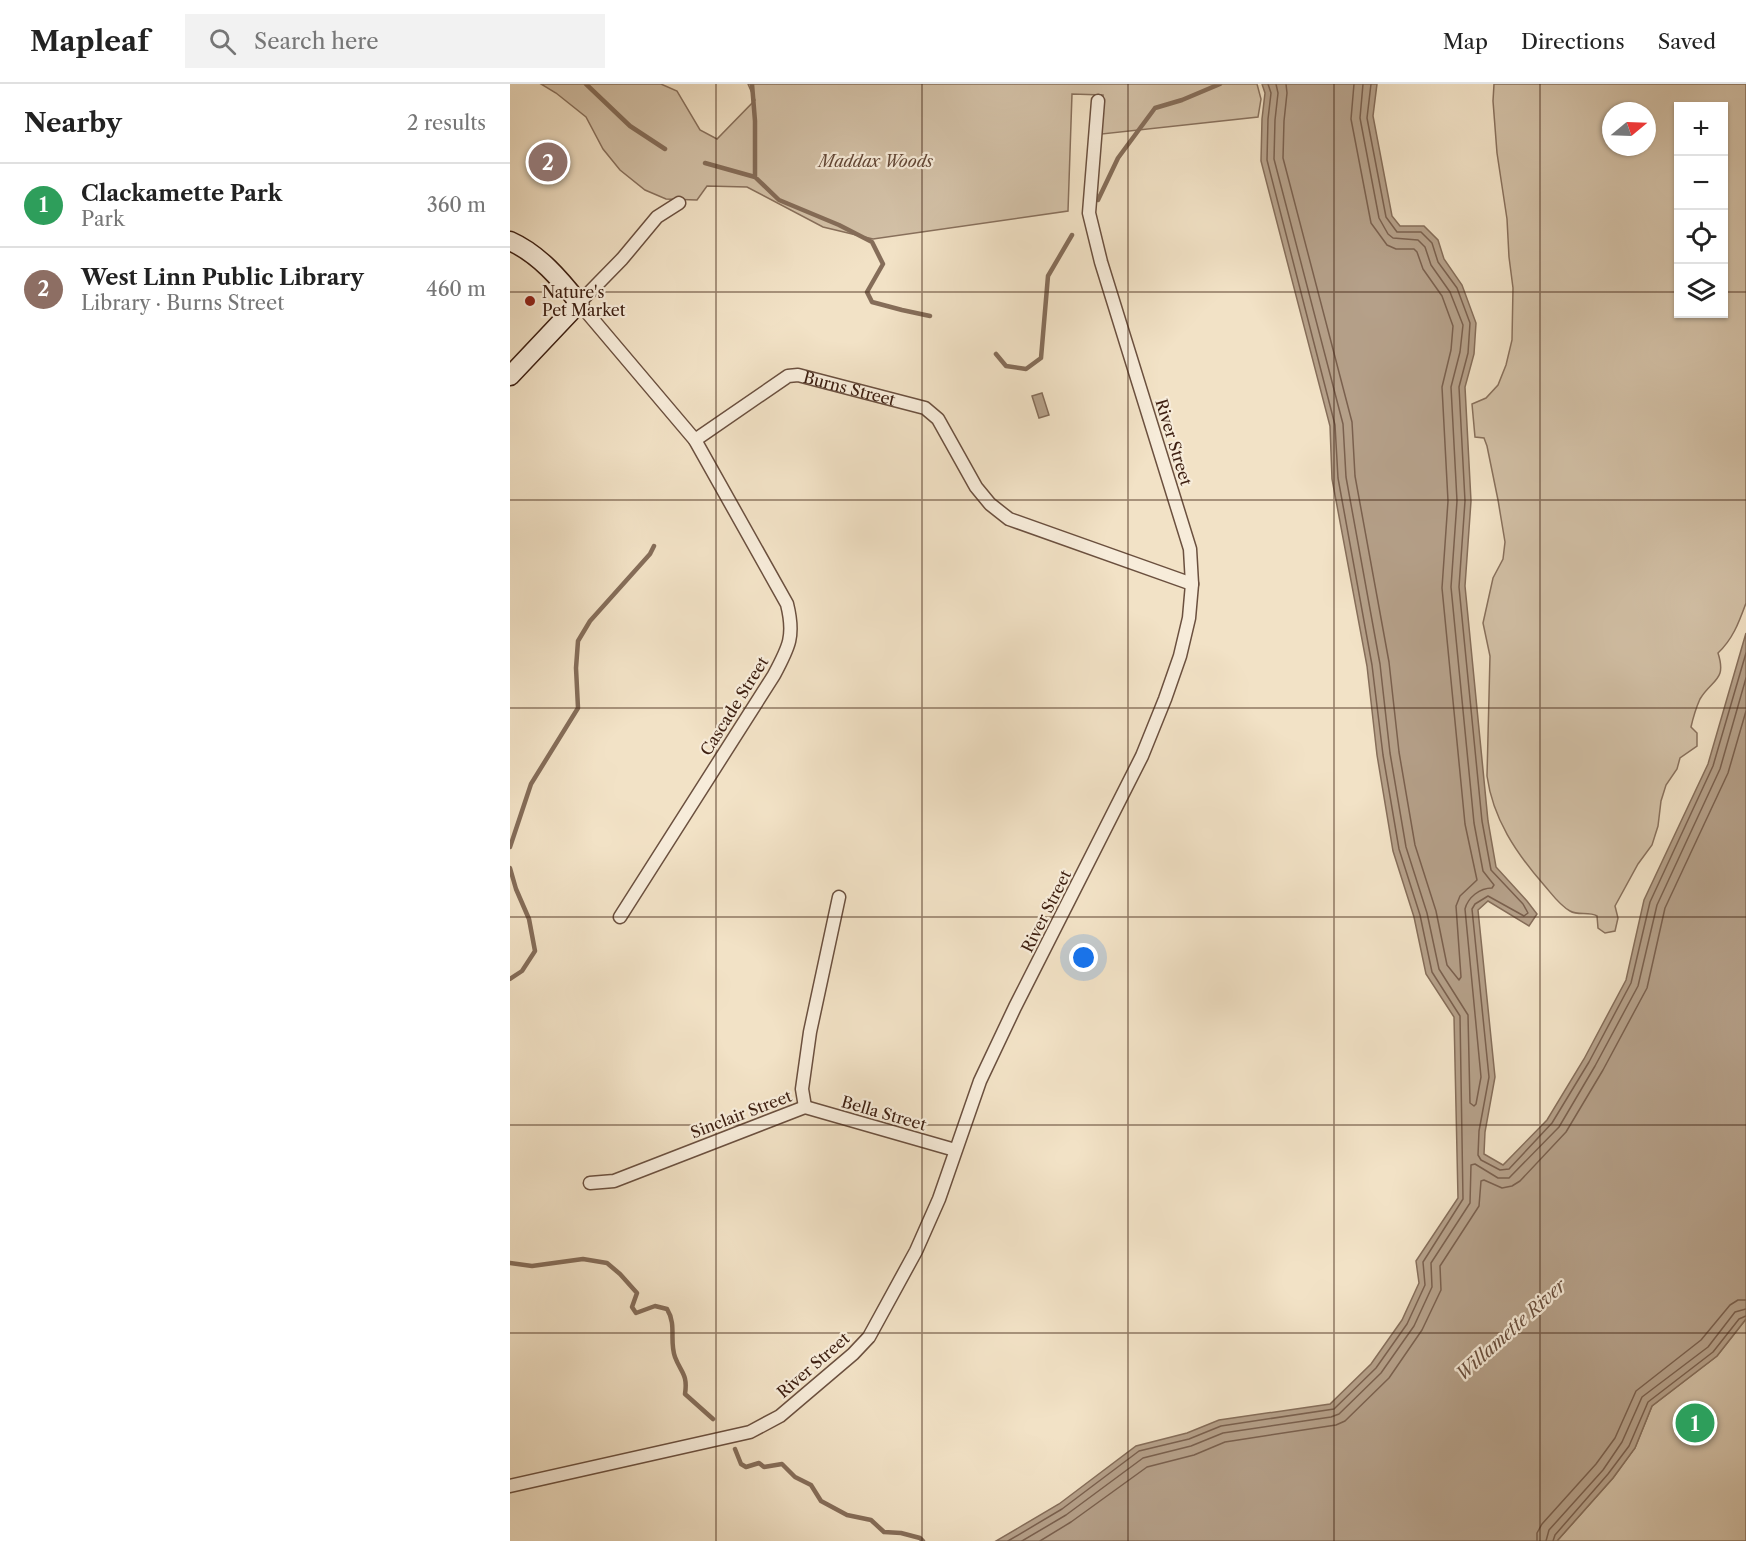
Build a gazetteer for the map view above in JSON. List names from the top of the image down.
{
  "streets": {
    "street": [
      "Burns Street",
      "River Street",
      "Cascade Street",
      "Bella Street",
      "Sinclair Street"
    ]
  },
  "crossings": [
    ["Burns Street", "River Street"],
    ["Burns Street", "Cascade Street"],
    ["River Street", "Bella Street"],
    ["Bella Street", "Sinclair Street"]
  ],
  "water": ["Willamette River"],
  "parks": ["Maddax Woods"],
  "places": ["Nature's Pet Market"],
  "north": "right",
  "page": {
    "header": "Mapleaf",
    "search": "Search here",
    "nav": ["Map", "Directions", "Saved"],
    "heading": ["Nearby", "2 results"],
    "map_buttons": ["+", "−"],
    "pins": ["2", "1"],
    "list": [
      {
        "mark": "1",
        "name": "Clackamette Park",
        "note": "Park",
        "value": "360 m"
      },
      {
        "mark": "2",
        "name": "West Linn Public Library",
        "note": "Library · Burns Street",
        "value": "460 m"
      }
    ]
  }
}
